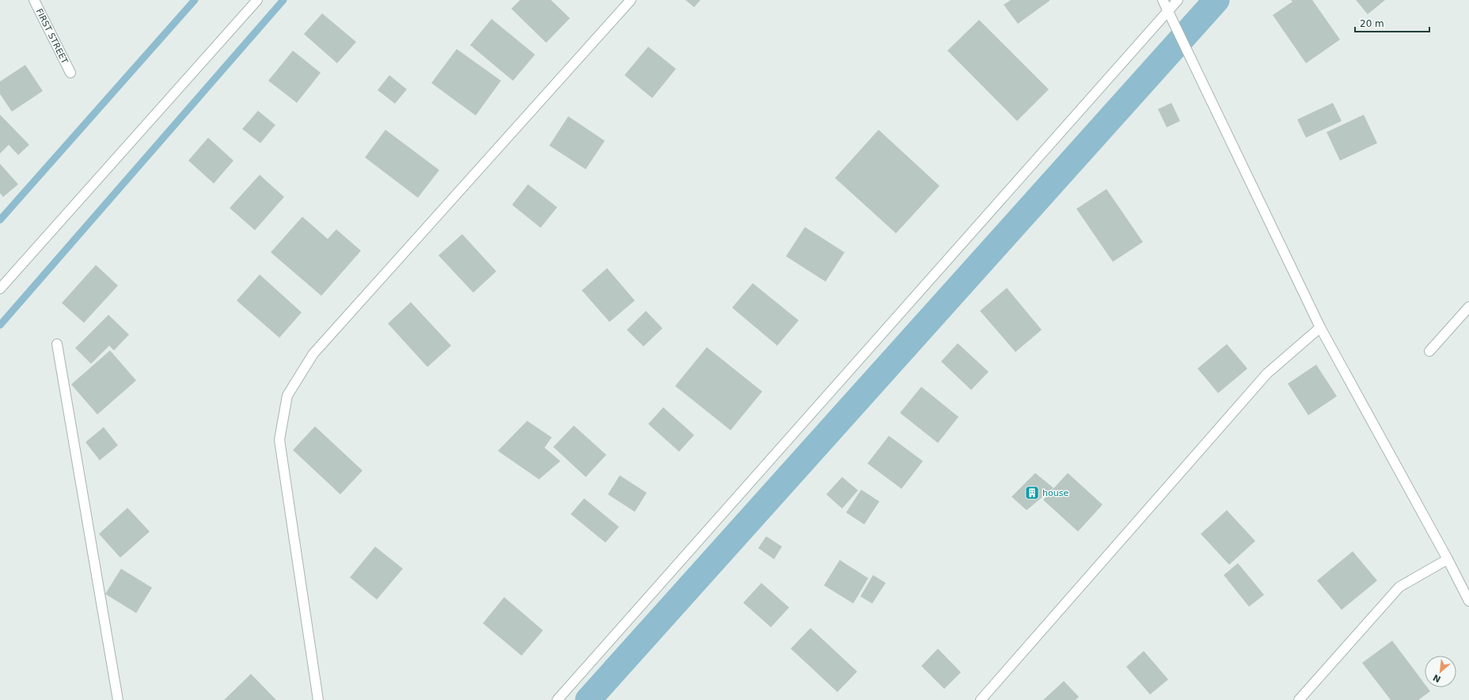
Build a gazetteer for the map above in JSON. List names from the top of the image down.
{
  "streets": {
    "street": ["FIRST STREET"]
  },
  "places": {
    "building": ["house"]
  },
  "scale_bar": "20 m",
  "north": "bottom left"
}
